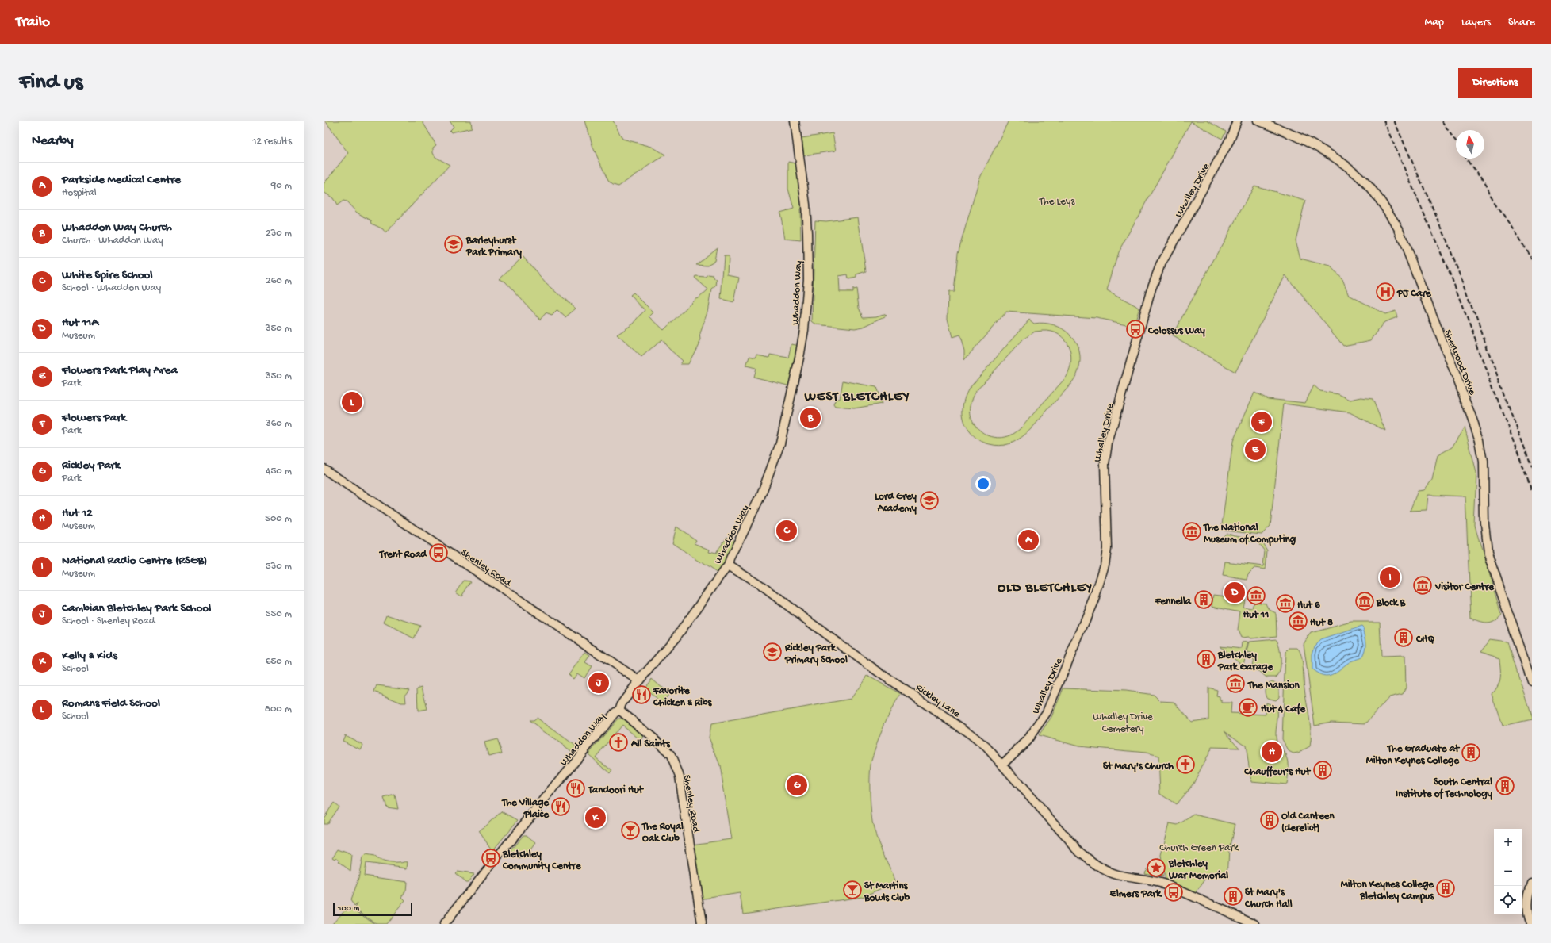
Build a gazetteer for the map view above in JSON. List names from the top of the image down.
{
  "streets": {
    "street": [
      "Whalley Drive",
      "Whaddon Way",
      "Sherwood Drive",
      "Shenley Road",
      "Rickley Lane"
    ]
  },
  "crossings": [
    ["Whalley Drive", "Rickley Lane"],
    ["Whaddon Way", "Shenley Road"],
    ["Whaddon Way", "Rickley Lane"]
  ],
  "districts": ["WEST BLETCHLEY", "OLD BLETCHLEY"],
  "parks": ["The Leys", "Whalley Drive Cemetery", "Church Green Park"],
  "places": {
    "school or university": ["Barleyhurst Park Primary", "Lord Grey Academy", "Rickley Park Primary School"],
    "hospital": ["PJ Care"],
    "bus stop": [
      "Colossus Way",
      "Trent Road",
      "Bletchley Community Centre",
      "Elmers Park"
    ],
    "museum": [
      "The National Museum of Computing",
      "Visitor Centre",
      "Hut 11",
      "Block B",
      "Hut 6",
      "Hut 8",
      "The Mansion"
    ],
    "building": [
      "Fennella",
      "CHQ",
      "Bletchley Park Garage",
      "The Graduate at Milton Keynes College",
      "Chauffeur's Hut",
      "South Central Institute of Technology",
      "Old Canteen (derelict)",
      "Milton Keynes College Bletchley Campus",
      "St Mary's Church Hall"
    ],
    "restaurant": ["Favorite Chicken & Ribs", "Tandoori Hut", "The Village Plaice"],
    "cafe": ["Hut 4 Cafe"],
    "church": ["All Saints", "St Mary's Church"],
    "bar": ["The Royal Oak Club", "St Martins Bowls Club"],
    "place": ["Bletchley War Memorial"]
  },
  "scale_bar": "100 m",
  "north": "top",
  "page": {
    "header": "Trailo",
    "nav": ["Map", "Layers", "Share"],
    "buttons": "Directions",
    "title": "Find us",
    "heading": ["Nearby", "12 results"],
    "list": [
      {
        "mark": "A",
        "name": "Parkside Medical Centre",
        "note": "Hospital",
        "value": "90 m"
      },
      {
        "mark": "B",
        "name": "Whaddon Way Church",
        "note": "Church · Whaddon Way",
        "value": "230 m"
      },
      {
        "mark": "C",
        "name": "White Spire School",
        "note": "School · Whaddon Way",
        "value": "260 m"
      },
      {
        "mark": "D",
        "name": "Hut 11A",
        "note": "Museum",
        "value": "350 m"
      },
      {
        "mark": "E",
        "name": "Flowers Park Play Area",
        "note": "Park",
        "value": "350 m"
      },
      {
        "mark": "F",
        "name": "Flowers Park",
        "note": "Park",
        "value": "360 m"
      },
      {
        "mark": "G",
        "name": "Rickley Park",
        "note": "Park",
        "value": "450 m"
      },
      {
        "mark": "H",
        "name": "Hut 12",
        "note": "Museum",
        "value": "500 m"
      },
      {
        "mark": "I",
        "name": "National Radio Centre (RSGB)",
        "note": "Museum",
        "value": "530 m"
      },
      {
        "mark": "J",
        "name": "Cambian Bletchley Park School",
        "note": "School · Shenley Road",
        "value": "550 m"
      },
      {
        "mark": "K",
        "name": "Kelly & Kids",
        "note": "School",
        "value": "650 m"
      },
      {
        "mark": "L",
        "name": "Romans Field School",
        "note": "School",
        "value": "800 m"
      }
    ],
    "pins": [
      "L",
      "B",
      "F",
      "E",
      "C",
      "A",
      "I",
      "D",
      "J",
      "H",
      "G",
      "K"
    ],
    "map_buttons": ["+", "−"],
    "scale": "100 m"
  }
}
